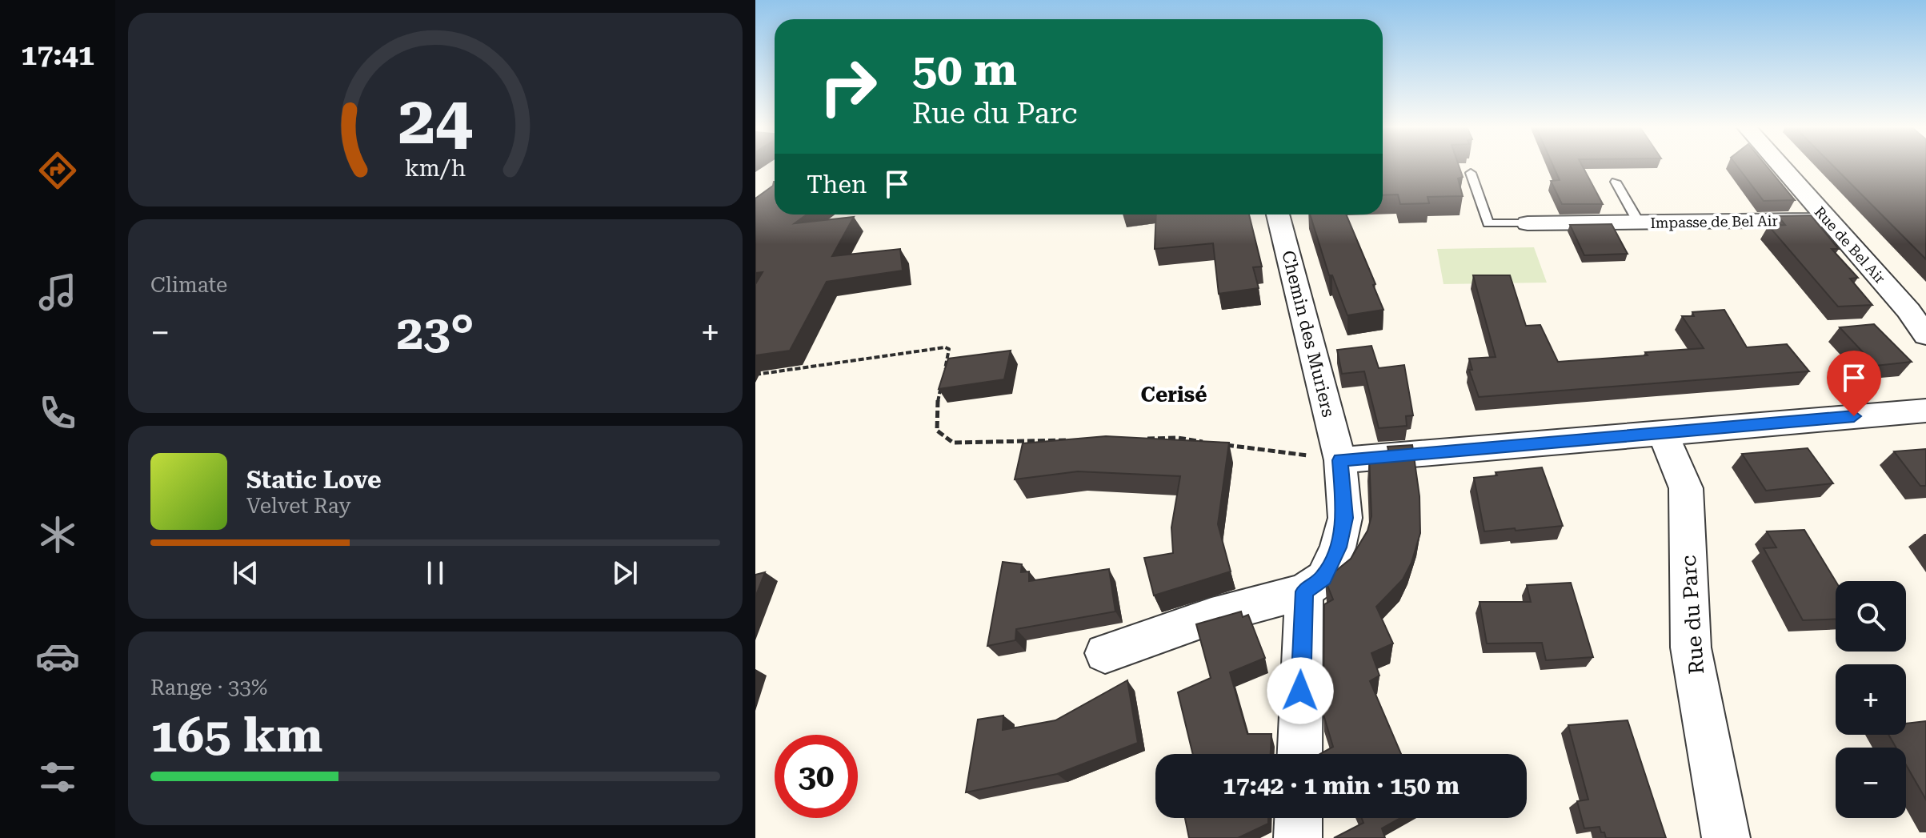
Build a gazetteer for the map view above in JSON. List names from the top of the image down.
{
  "streets": {
    "street": [
      "Impasse de Bel Air",
      "Rue de Bel Air",
      "Chemin des Muriers",
      "Rue du Parc"
    ]
  },
  "crossings": [
    ["Impasse de Bel Air", "Rue de Bel Air"]
  ],
  "districts": ["Cerisé"],
  "page": {
    "tabs": "17:41",
    "turn": ["50 m", "Rue du Parc"],
    "then": "Then",
    "tile": [
      "Climate",
      ["Range · 33%", "165 km"]
    ],
    "heat": ["−", "23°", "+"],
    "song": ["Static Love", "Velvet Ray"],
    "map_buttons": ["+", "−"],
    "limit": "30",
    "trip": "17:42 · 1 min · 150 m",
    "gauge": ["24", "km/h"]
  }
}
